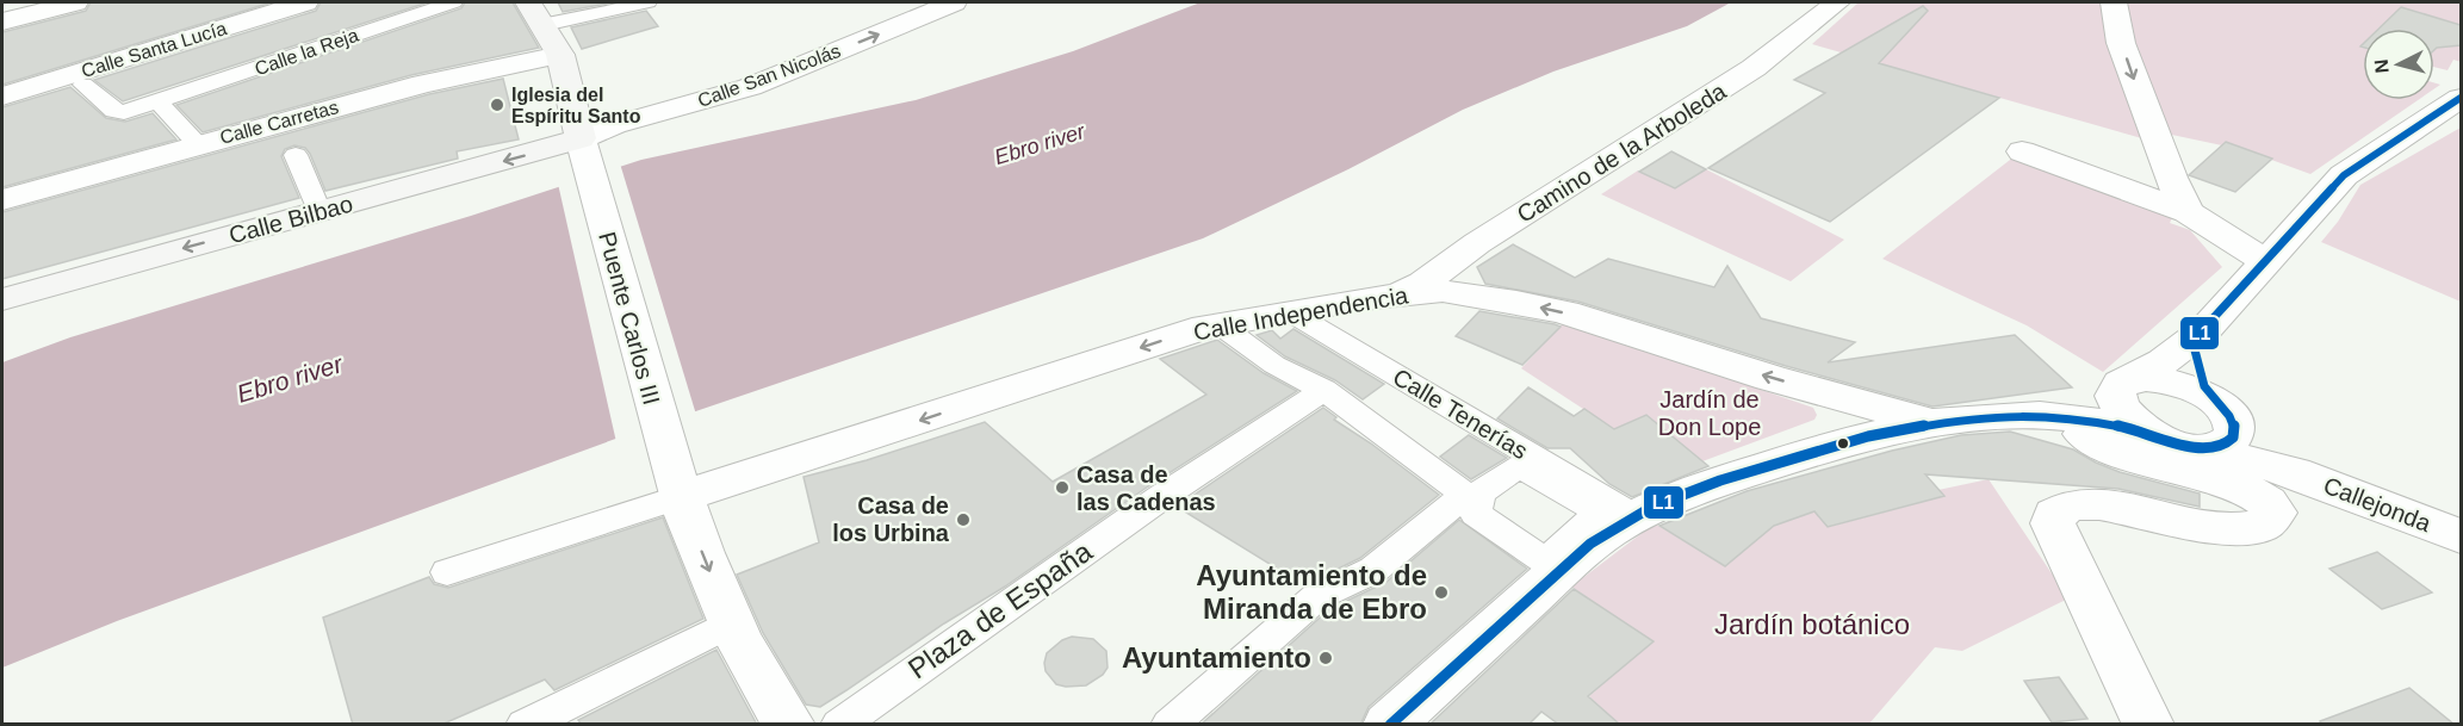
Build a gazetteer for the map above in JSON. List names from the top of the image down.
{
  "streets": {
    "main road": ["Calle Bilbao"],
    "street": [
      "Calle Santa Lucía",
      "Calle la Reja",
      "Calle San Nicolás",
      "Calle Carretas",
      "Camino de la Arboleda",
      "Calle Independencia",
      "Puente Carlos III",
      "Calle Tenerías",
      "Callejonda",
      "Plaza de España"
    ]
  },
  "crossings": [
    ["Calle San Nicolás", "Calle Bilbao"],
    ["Calle San Nicolás", "Puente Carlos III"],
    ["Camino de la Arboleda", "Calle Independencia"],
    ["Calle Bilbao", "Puente Carlos III"],
    ["Calle Independencia", "Puente Carlos III"],
    ["Calle Independencia", "Calle Tenerías"]
  ],
  "one_way": ["Calle San Nicolás", "Calle Bilbao", "Calle Independencia"],
  "water": ["Ebro river"],
  "parks": ["Jardín de Don Lope", "Jardín botánico"],
  "places": [
    "Iglesia del Espíritu Santo",
    "Casa de las Cadenas",
    "Casa de los Urbina",
    "Ayuntamiento de Miranda de Ebro",
    "Ayuntamiento"
  ],
  "lines": ["transit line L1"],
  "north": "left"
}
